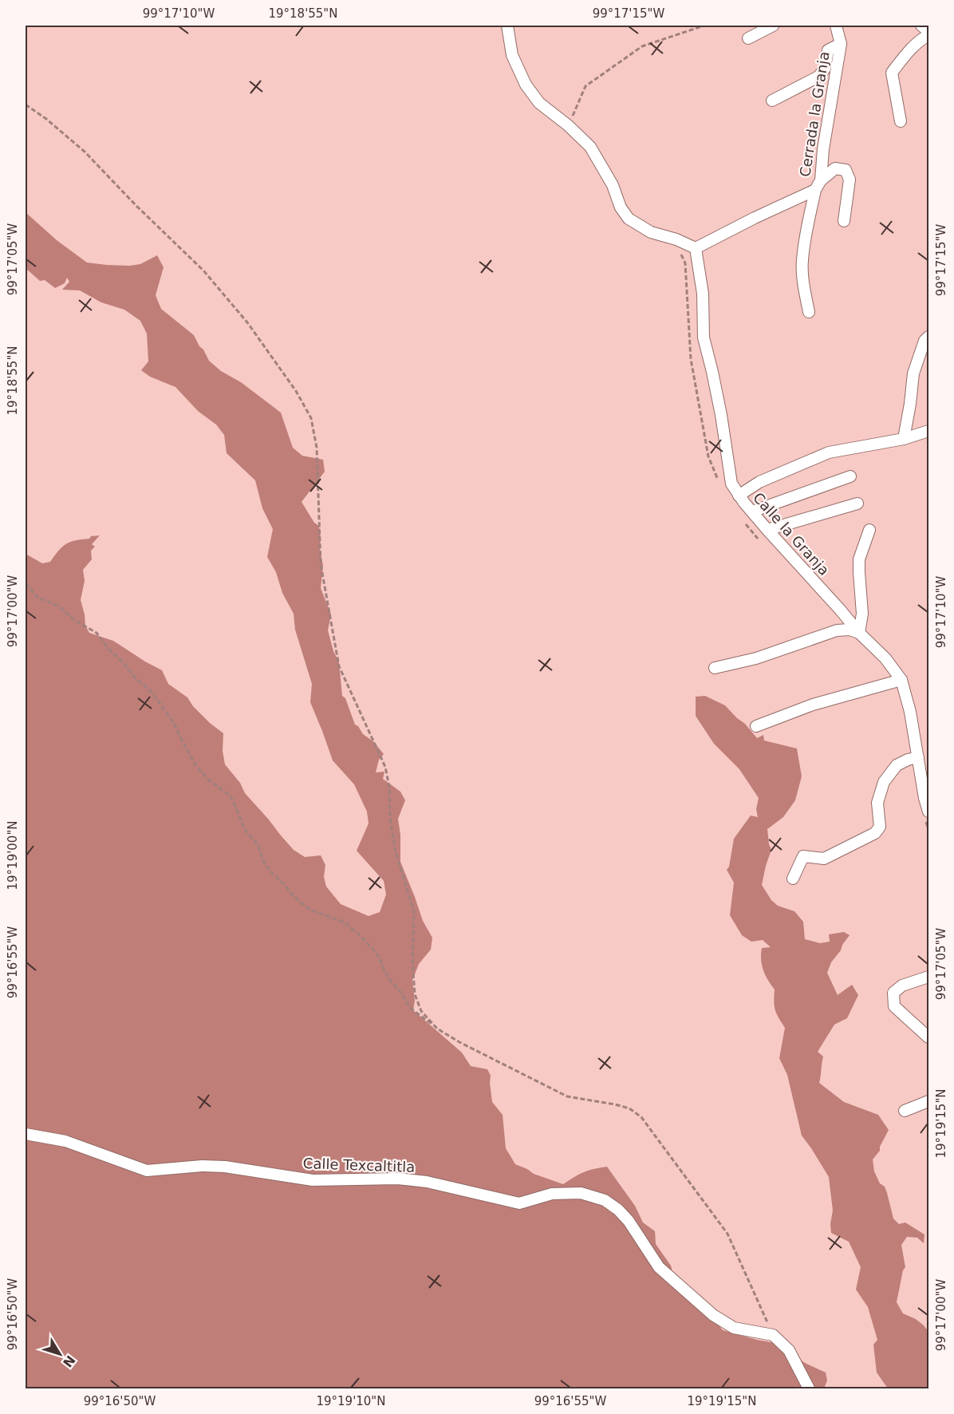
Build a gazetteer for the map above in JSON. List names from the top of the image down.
{
  "streets": {
    "street": ["Cerrada la Granja", "Calle la Granja", "Calle Texcaltitla"]
  },
  "crossings": [
    ["Cerrada la Granja", "Calle la Granja"]
  ],
  "north": "bottom right",
  "coordinates": [
    "99°17'10\"W",
    "19°18'55\"N",
    "99°17'15\"W",
    "99°17'05\"W",
    "99°17'00\"W",
    "19°19'00\"N",
    "99°16'55\"W",
    "19°19'15\"N",
    "99°16'50\"W",
    "19°19'10\"N"
  ]
}
